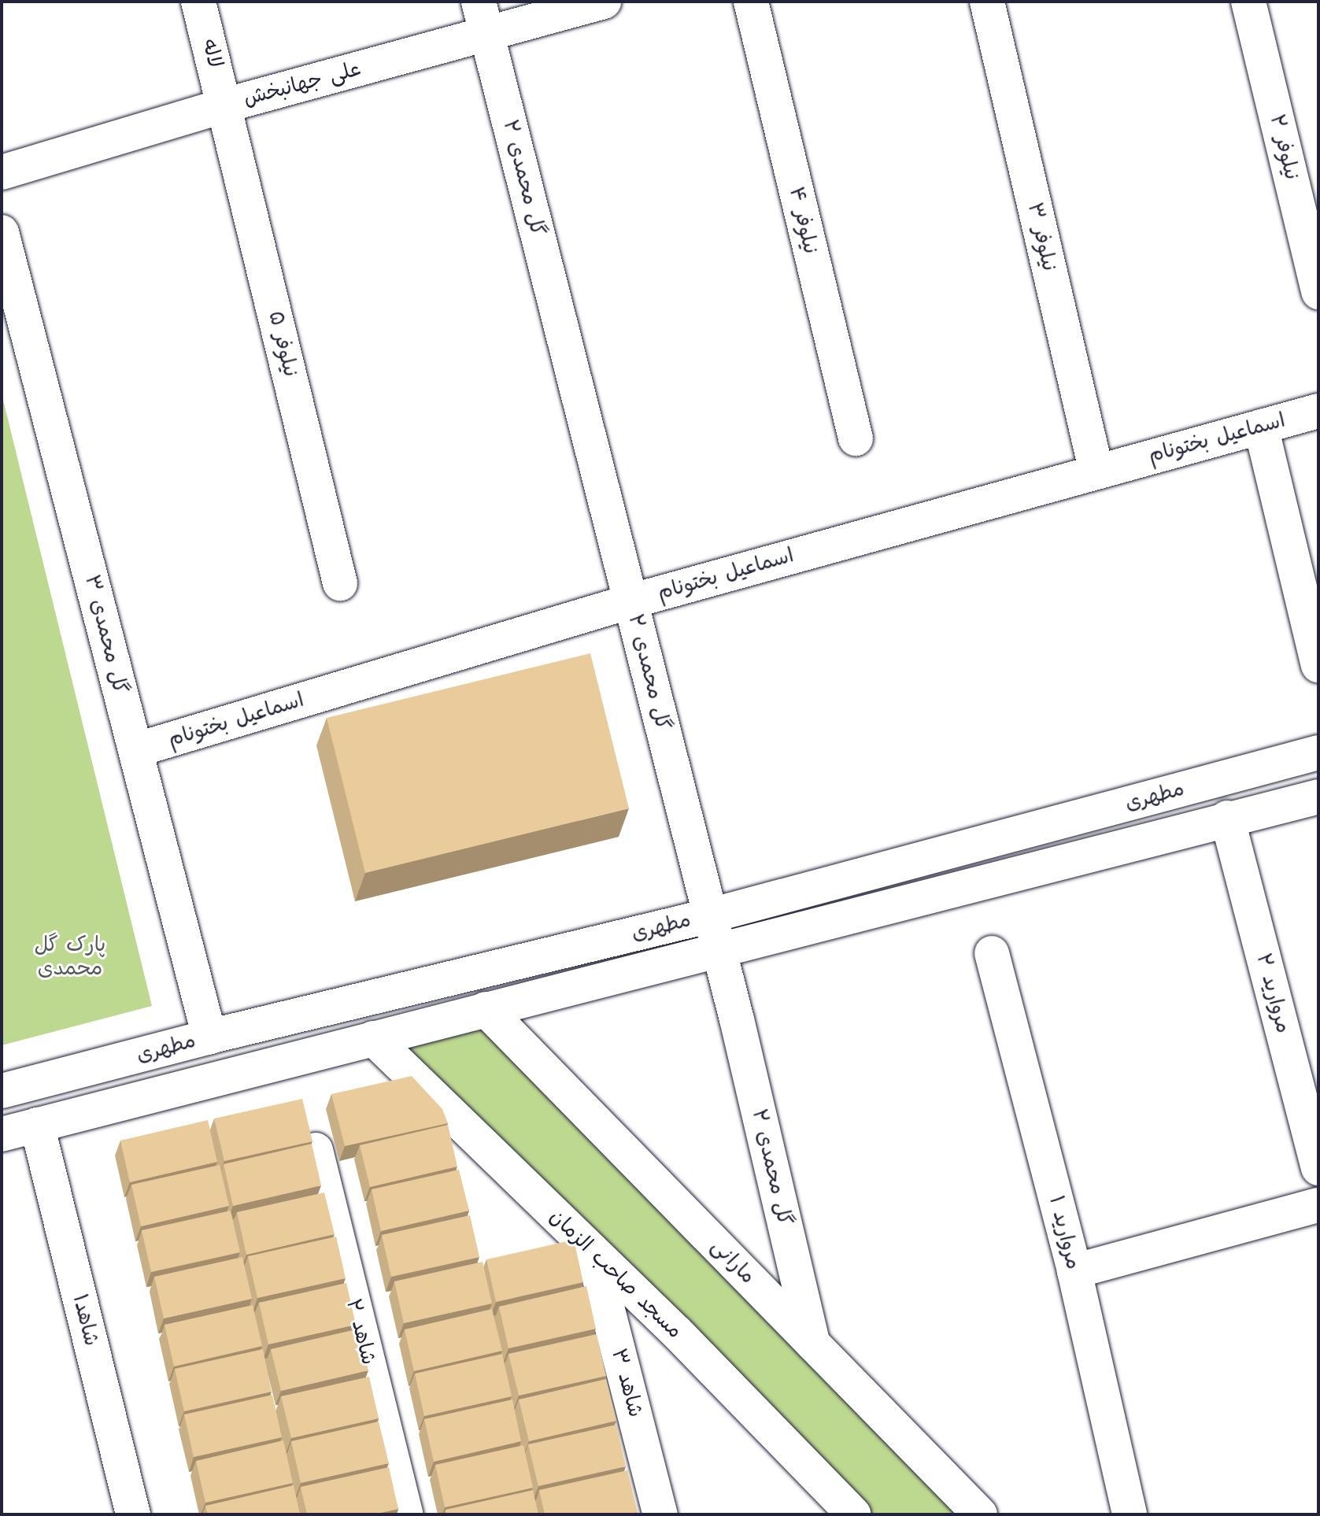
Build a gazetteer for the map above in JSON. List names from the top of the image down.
{
  "streets": {
    "street": [
      "لاله",
      "علی جهانبخش",
      "نیلوفر ۲",
      "گل محمدی ۲",
      "نیلوفر ۴",
      "نیلوفر ۳",
      "نیلوفر ۵",
      "اسماعیل بختونام",
      "گل محمدی ۳",
      "مطهری",
      "مروارید ۲",
      "مروارید ۱",
      "مارانی",
      "مسجد صاحب الزمان",
      "شاهد۱",
      "شاهد ۲",
      "شاهد ۳"
    ]
  },
  "crossings": [
    ["لاله", "علی جهانبخش"],
    ["لاله", "نیلوفر ۵"],
    ["علی جهانبخش", "گل محمدی ۲"],
    ["علی جهانبخش", "نیلوفر ۵"],
    ["گل محمدی ۲", "اسماعیل بختونام"],
    ["گل محمدی ۲", "مطهری"],
    ["گل محمدی ۲", "مارانی"],
    ["نیلوفر ۳", "اسماعیل بختونام"],
    ["اسماعیل بختونام", "گل محمدی ۳"],
    ["گل محمدی ۳", "مطهری"],
    ["مطهری", "مروارید ۲"],
    ["مطهری", "مارانی"],
    ["مطهری", "مسجد صاحب الزمان"],
    ["مطهری", "شاهد۱"],
    ["مسجد صاحب الزمان", "شاهد ۳"]
  ],
  "parks": ["پارک گل محمدی"]
}
